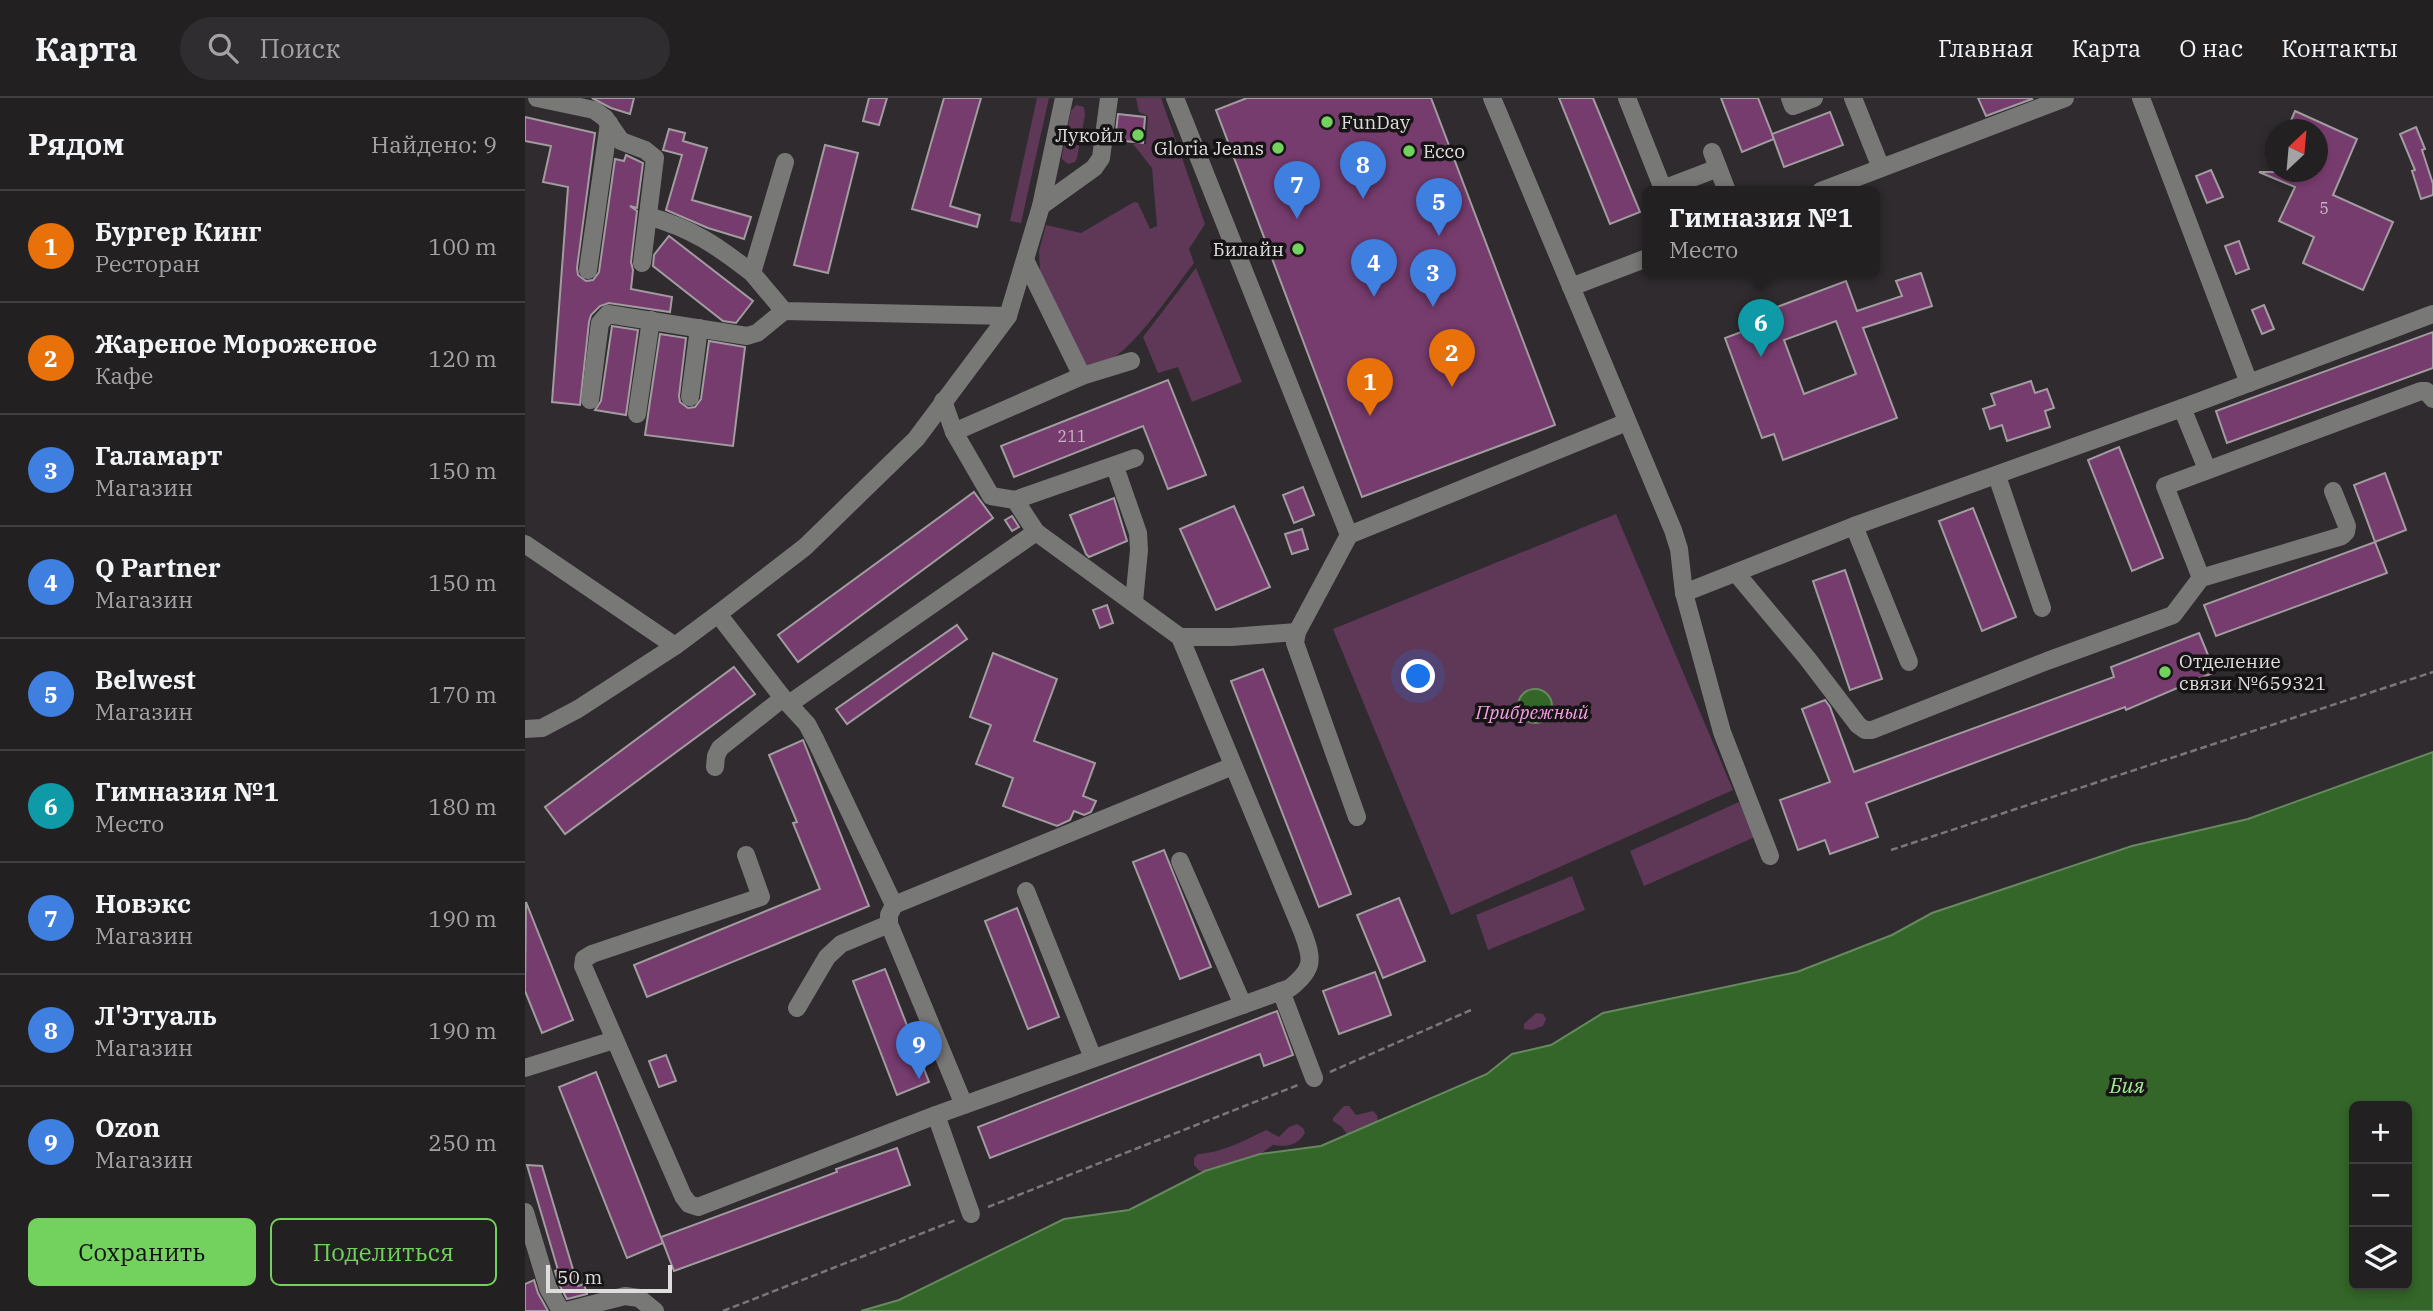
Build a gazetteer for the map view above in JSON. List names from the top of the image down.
{
  "water": ["Бия"],
  "parks": ["Прибрежный"],
  "places": [
    "FunDay",
    "Лукойл",
    "Gloria Jeans",
    "Ecco",
    "Билайн",
    "Отделение связи №659321"
  ],
  "house_numbers": ["5", "211"],
  "scale_bar": "50 m",
  "north": "top right",
  "page": {
    "header": "Карта",
    "search": "Поиск",
    "nav": [
      "Главная",
      "Карта",
      "О нас",
      "Контакты"
    ],
    "heading": ["Рядом", "Найдено: 9"],
    "pins": [
      "8",
      "7",
      "5",
      "4",
      "3",
      "6",
      "2",
      "1",
      "9"
    ],
    "popup": ["Гимназия №1", "Место"],
    "list": [
      {
        "mark": "1",
        "name": "Бургер Кинг",
        "note": "Ресторан",
        "value": "100 m"
      },
      {
        "mark": "2",
        "name": "Жареное Мороженое",
        "note": "Кафе",
        "value": "120 m"
      },
      {
        "mark": "3",
        "name": "Галамарт",
        "note": "Магазин",
        "value": "150 m"
      },
      {
        "mark": "4",
        "name": "Q Partner",
        "note": "Магазин",
        "value": "150 m"
      },
      {
        "mark": "5",
        "name": "Belwest",
        "note": "Магазин",
        "value": "170 m"
      },
      {
        "mark": "6",
        "name": "Гимназия №1",
        "note": "Место",
        "value": "180 m"
      },
      {
        "mark": "7",
        "name": "Новэкс",
        "note": "Магазин",
        "value": "190 m"
      },
      {
        "mark": "8",
        "name": "Л'Этуаль",
        "note": "Магазин",
        "value": "190 m"
      },
      {
        "mark": "9",
        "name": "Ozon",
        "note": "Магазин",
        "value": "250 m"
      }
    ],
    "map_buttons": ["+", "−"],
    "buttons": ["Сохранить", "Поделиться"],
    "scale": "50 m"
  }
}
